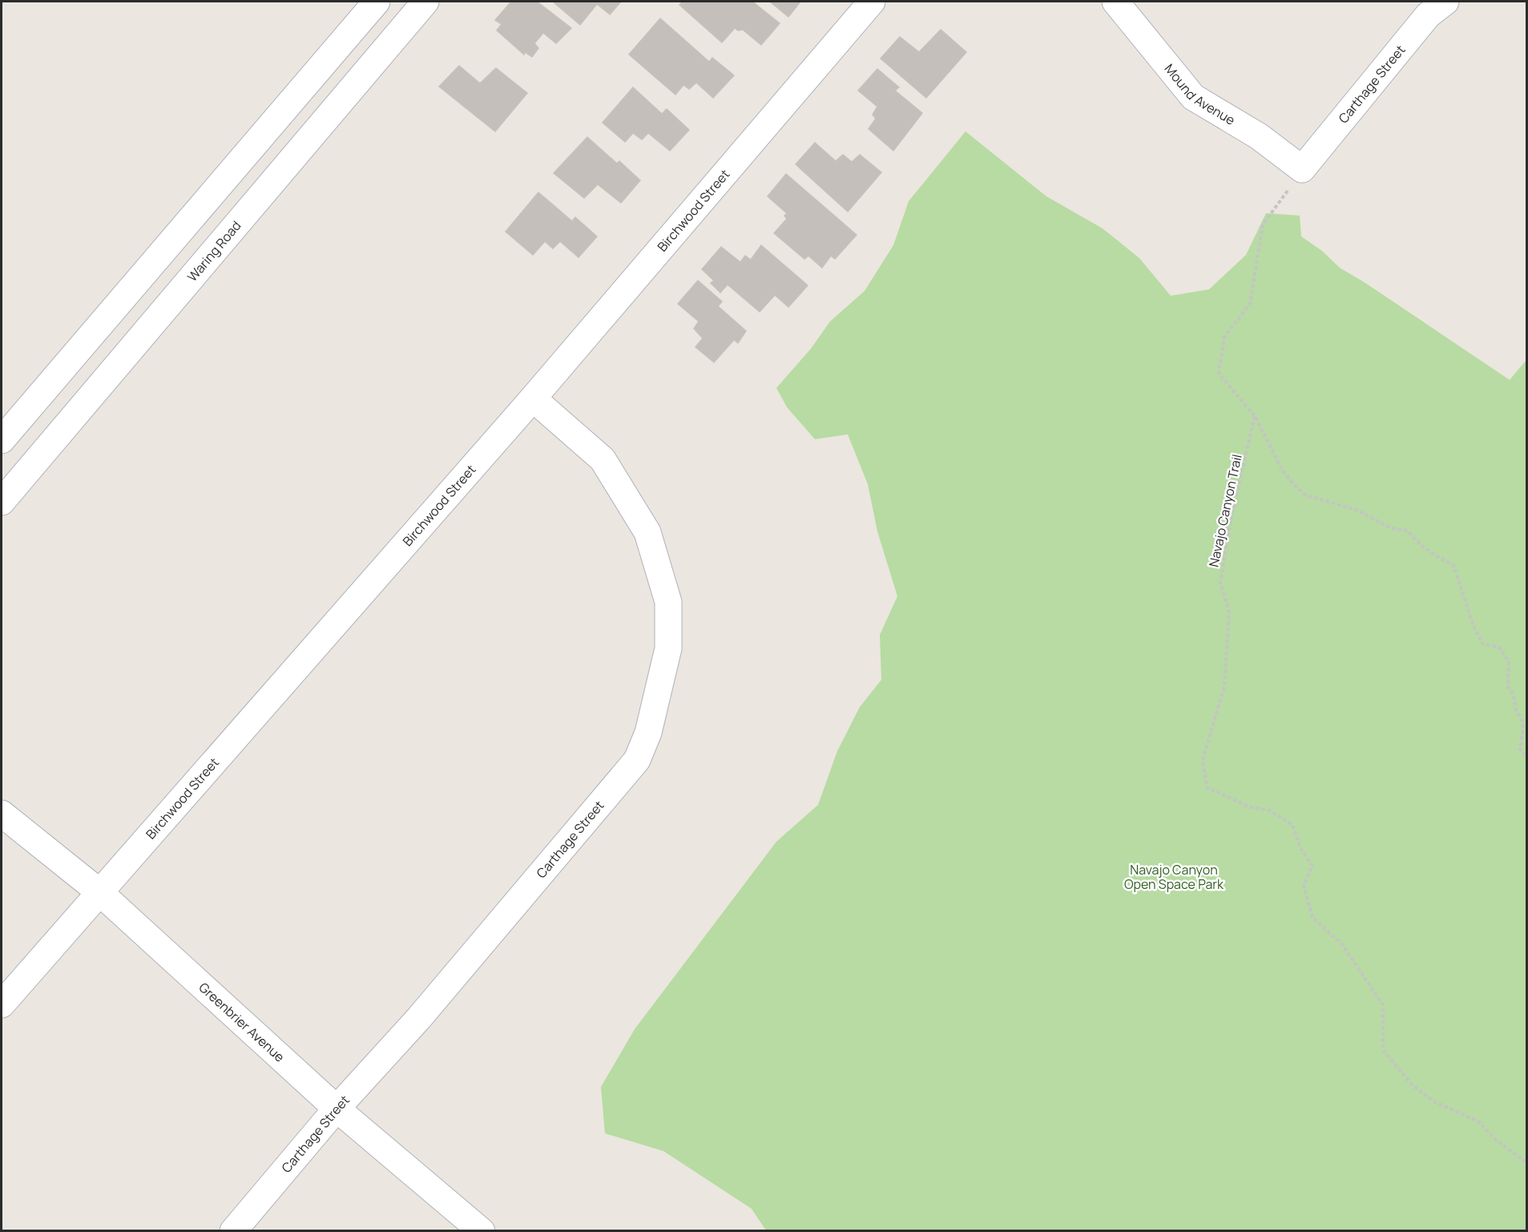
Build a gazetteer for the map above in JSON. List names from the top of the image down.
{
  "streets": {
    "street": [
      "Carthage Street",
      "Mound Avenue",
      "Birchwood Street",
      "Waring Road",
      "Greenbrier Avenue"
    ],
    "path": ["Navajo Canyon Trail"]
  },
  "crossings": [
    ["Carthage Street", "Mound Avenue"],
    ["Carthage Street", "Birchwood Street"],
    ["Carthage Street", "Greenbrier Avenue"],
    ["Birchwood Street", "Greenbrier Avenue"]
  ],
  "parks": ["Navajo Canyon Open Space Park"]
}
